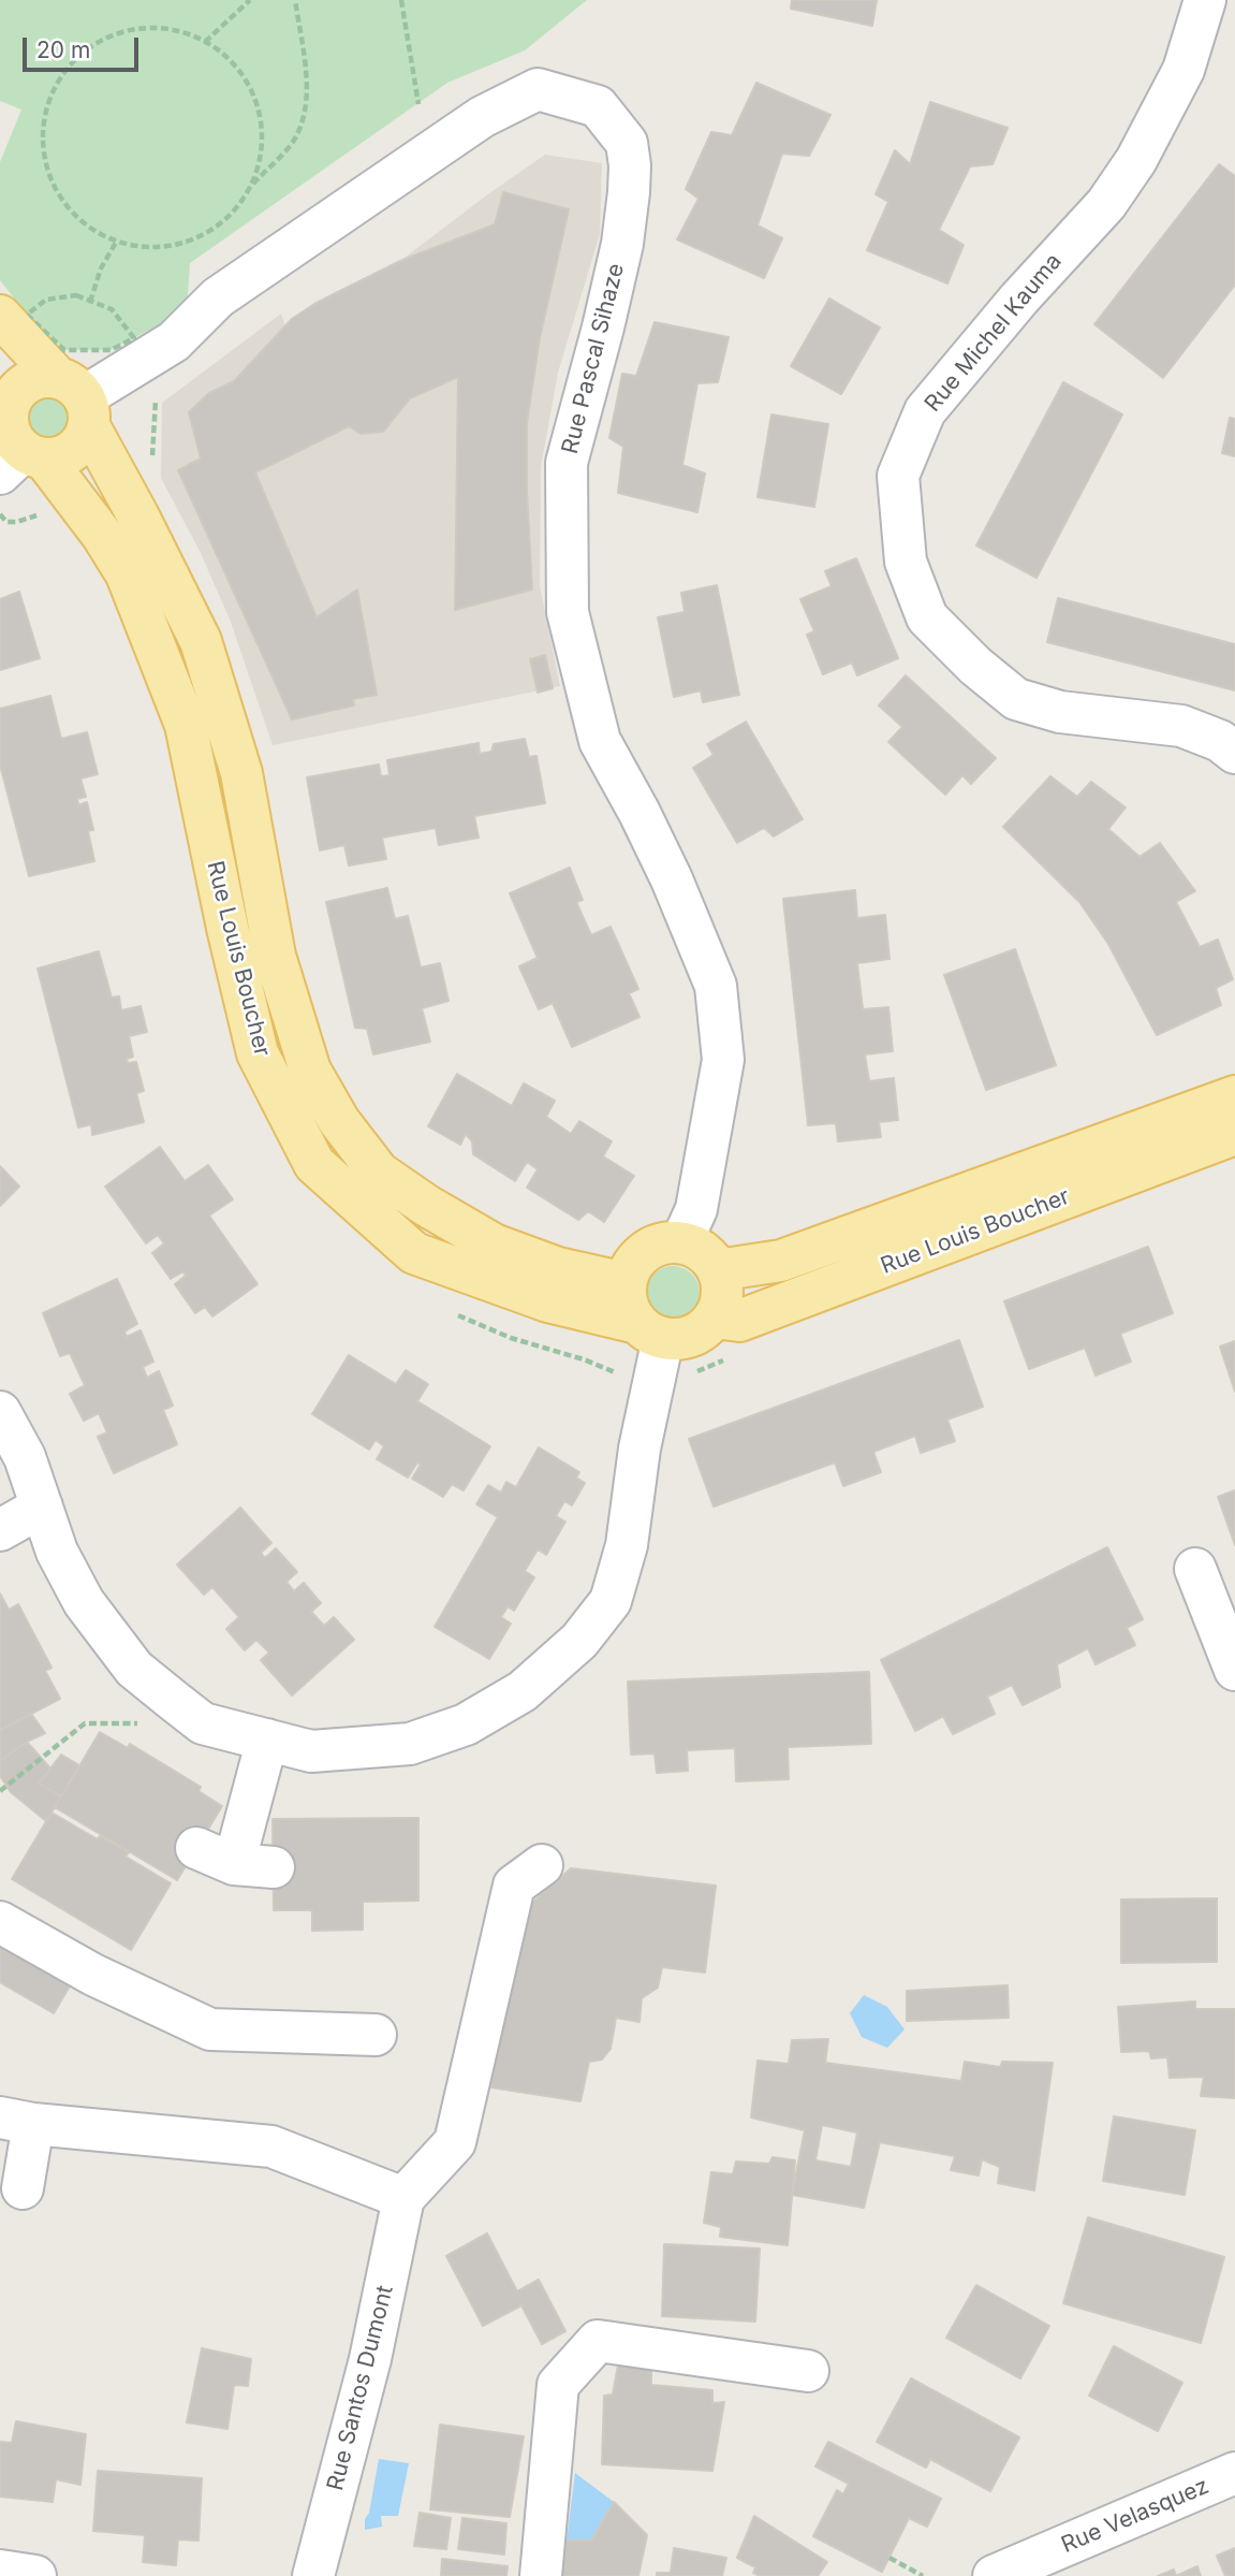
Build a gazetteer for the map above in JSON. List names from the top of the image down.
{
  "streets": {
    "main road": ["Rue Louis Boucher"],
    "street": [
      "Rue Michel Kauma",
      "Rue Pascal Sihaze",
      "Rue Santos Dumont",
      "Rue Velasquez"
    ]
  },
  "crossings": [
    ["Rue Pascal Sihaze", "Rue Louis Boucher"]
  ],
  "scale_bar": "20 m"
}
